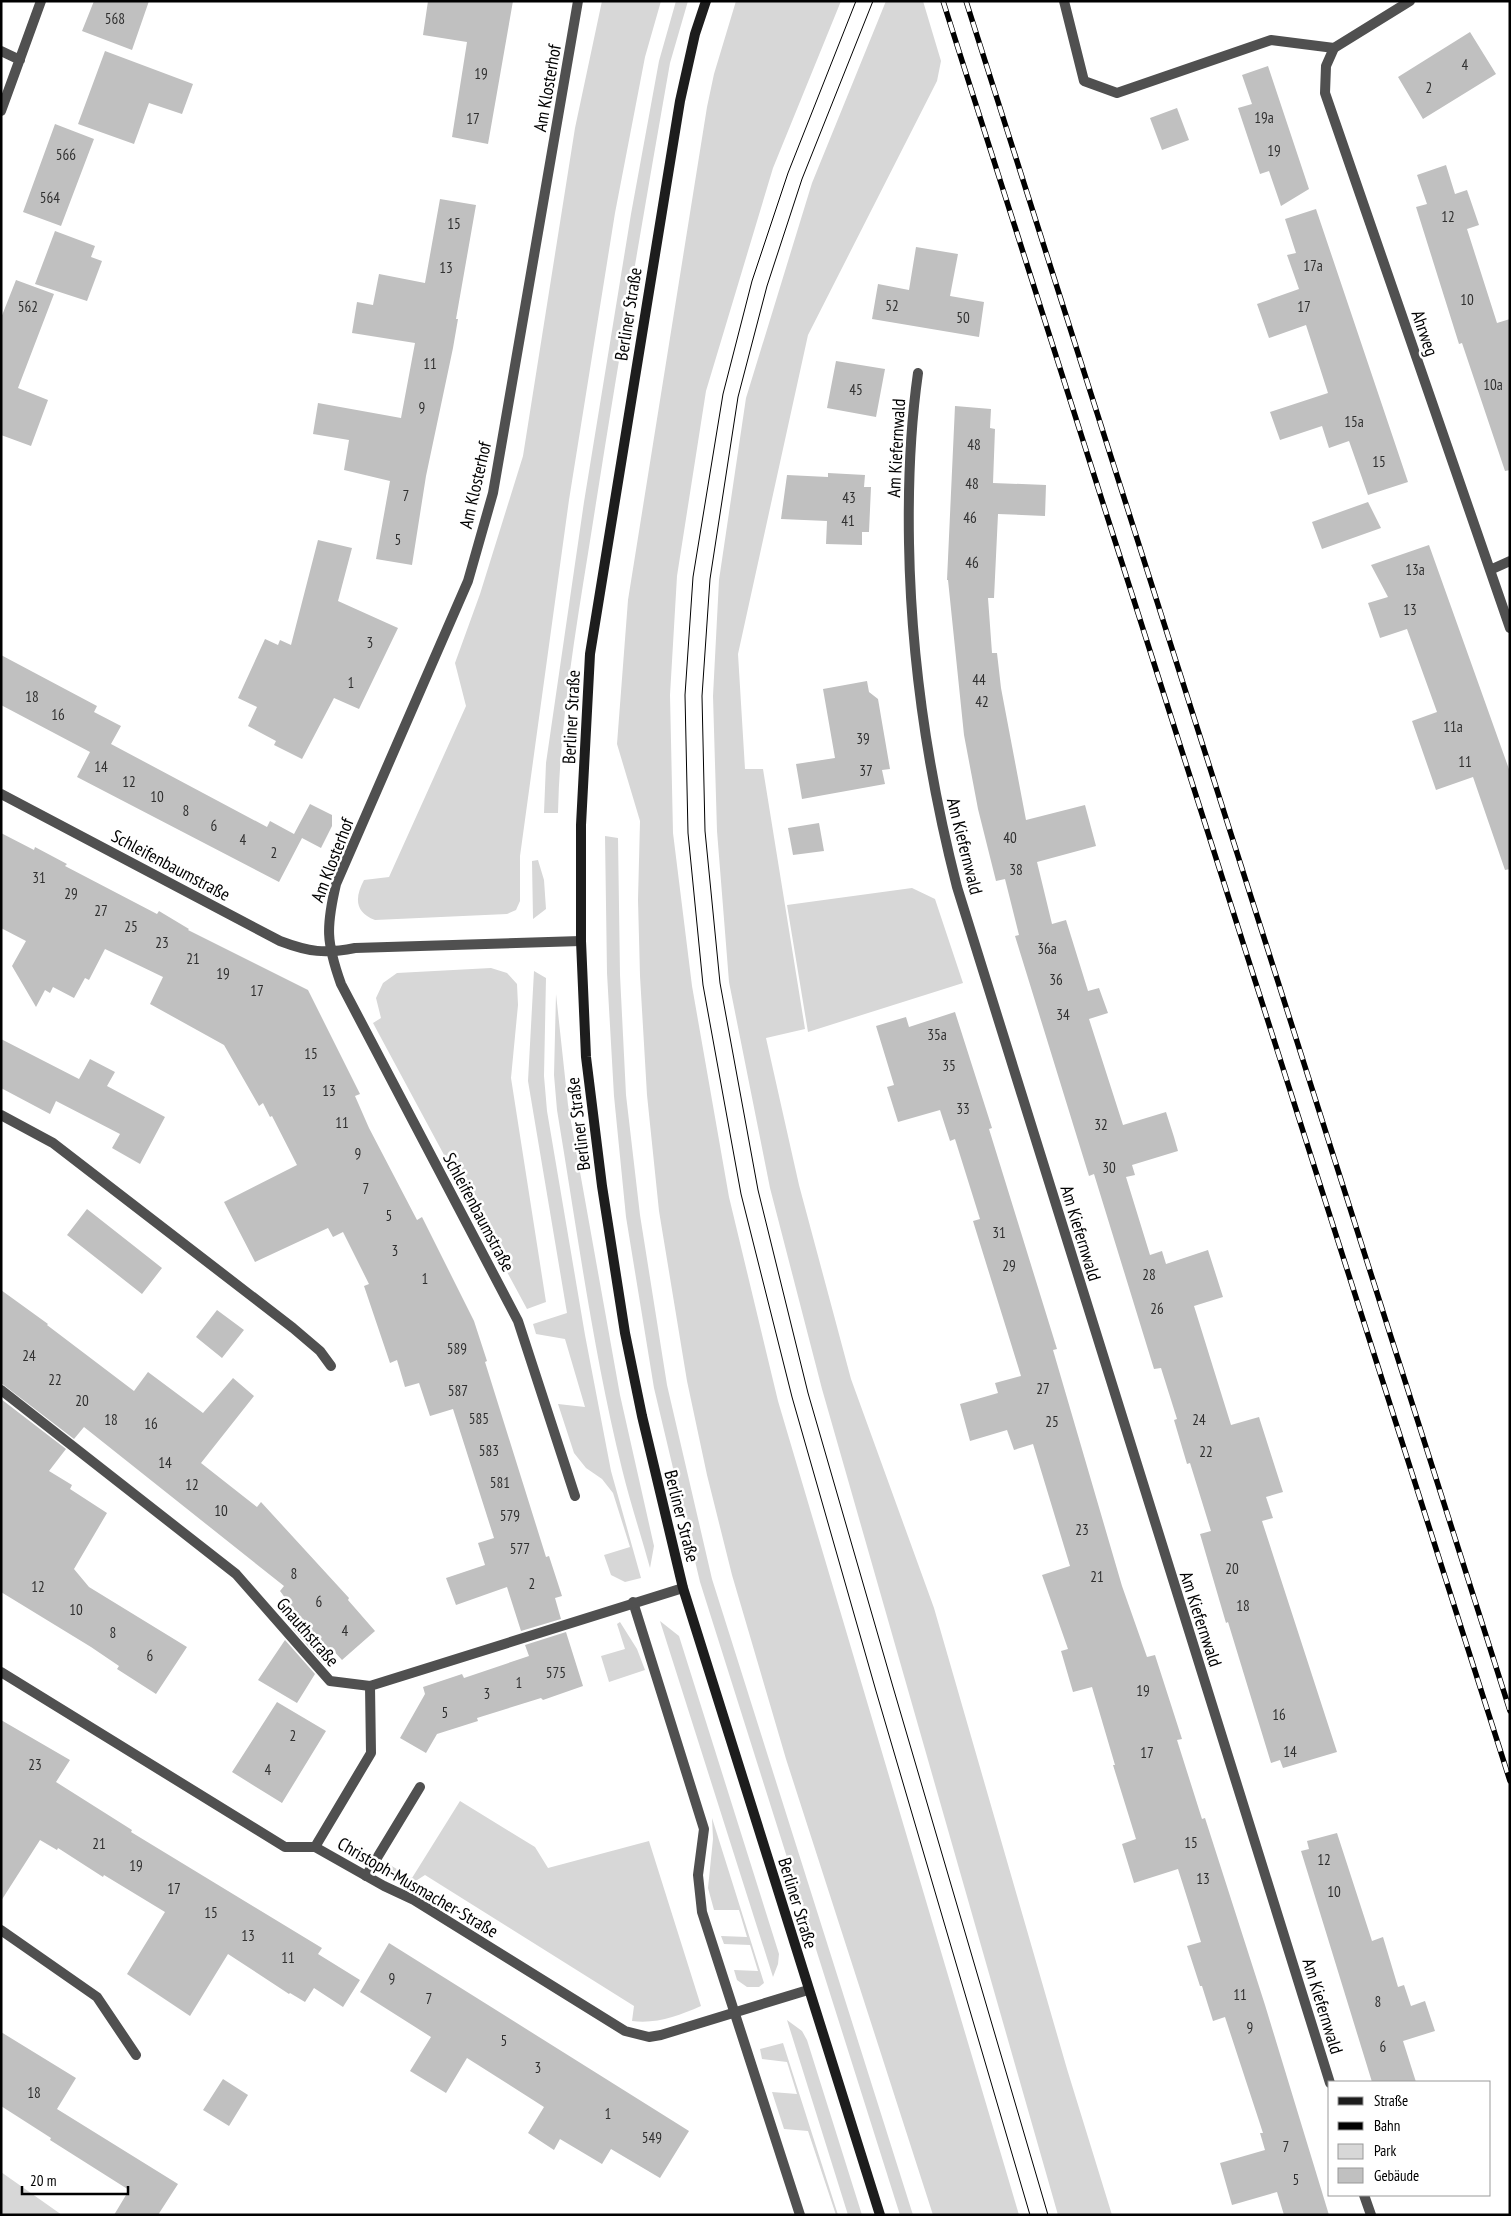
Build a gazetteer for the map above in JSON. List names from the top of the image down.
{
  "streets": {
    "main road": ["Berliner Straße"],
    "street": [
      "Am Klosterhof",
      "Ahrweg",
      "Am Kiefernwald",
      "Schleifenbaumstraße",
      "Gnauthstraße",
      "Christoph-Musmacher-Straße"
    ]
  },
  "crossings": [
    ["Am Klosterhof", "Schleifenbaumstraße"],
    ["Berliner Straße", "Schleifenbaumstraße"],
    ["Berliner Straße", "Gnauthstraße"],
    ["Berliner Straße", "Christoph-Musmacher-Straße"]
  ],
  "house_numbers": [
    "568",
    "4",
    "19",
    "2",
    "19a",
    "17",
    "19",
    "566",
    "564",
    "12",
    "15",
    "17a",
    "13",
    "10",
    "52",
    "562",
    "17",
    "50",
    "11",
    "10a",
    "45",
    "9",
    "15a",
    "48",
    "15",
    "48",
    "7",
    "43",
    "46",
    "41",
    "5",
    "46",
    "13a",
    "13",
    "3",
    "44",
    "1",
    "18",
    "42",
    "16",
    "11a",
    "39",
    "11",
    "14",
    "37",
    "12",
    "10",
    "8",
    "6",
    "40",
    "4",
    "2",
    "38",
    "31",
    "29",
    "27",
    "25",
    "23",
    "36a",
    "21",
    "19",
    "36",
    "17",
    "34",
    "35a",
    "15",
    "35",
    "13",
    "33",
    "11",
    "32",
    "9",
    "30",
    "7",
    "5",
    "31",
    "3",
    "29",
    "28",
    "1",
    "26",
    "589",
    "24",
    "22",
    "27",
    "587",
    "20",
    "585",
    "18",
    "24",
    "25",
    "16",
    "583",
    "22",
    "14",
    "581",
    "12",
    "10",
    "579",
    "23",
    "577",
    "20",
    "8",
    "21",
    "2",
    "12",
    "6",
    "18",
    "10",
    "4",
    "8",
    "6",
    "575",
    "1",
    "19",
    "3",
    "5",
    "16",
    "2",
    "14",
    "17",
    "23",
    "4",
    "15",
    "21",
    "12",
    "19",
    "13",
    "17",
    "10",
    "15",
    "13",
    "11",
    "9",
    "11",
    "7",
    "8",
    "9",
    "5",
    "6",
    "3",
    "18",
    "1",
    "549",
    "7",
    "5"
  ],
  "legend": [
    "Straße",
    "Bahn",
    "Park",
    "Gebäude"
  ],
  "scale_bar": "20 m"
}
